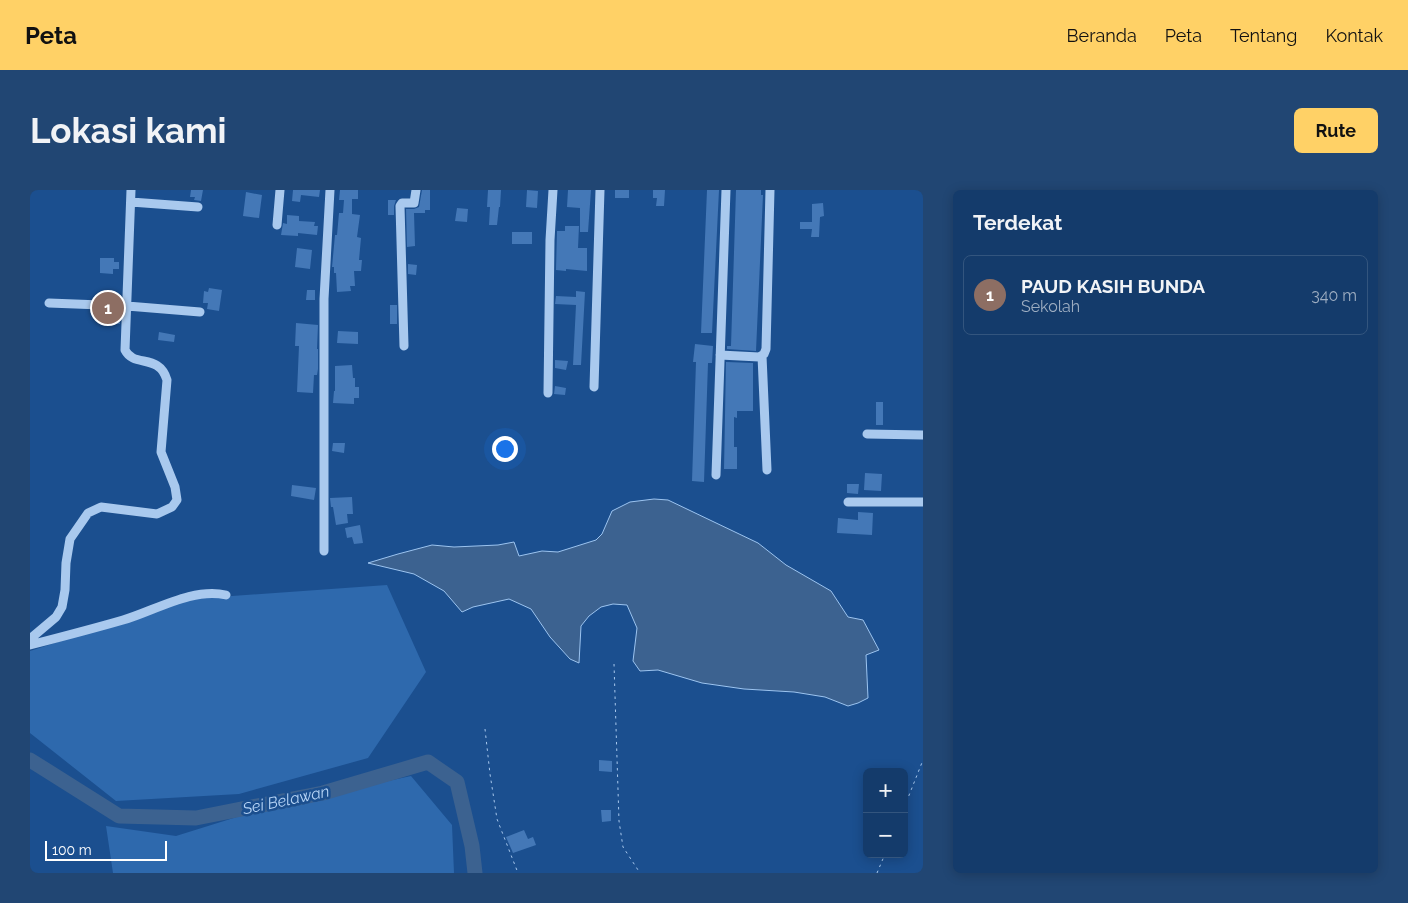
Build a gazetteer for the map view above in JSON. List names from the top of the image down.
{
  "water": ["Sei Belawan"],
  "scale_bar": "100 m",
  "page": {
    "header": "Peta",
    "nav": [
      "Beranda",
      "Peta",
      "Tentang",
      "Kontak"
    ],
    "buttons": "Rute",
    "title": "Lokasi kami",
    "heading": "Terdekat",
    "list": [
      {
        "mark": "1",
        "name": "PAUD KASIH BUNDA",
        "note": "Sekolah",
        "value": "340 m"
      }
    ],
    "pins": "1",
    "map_buttons": ["+", "−"],
    "scale": "100 m"
  }
}
